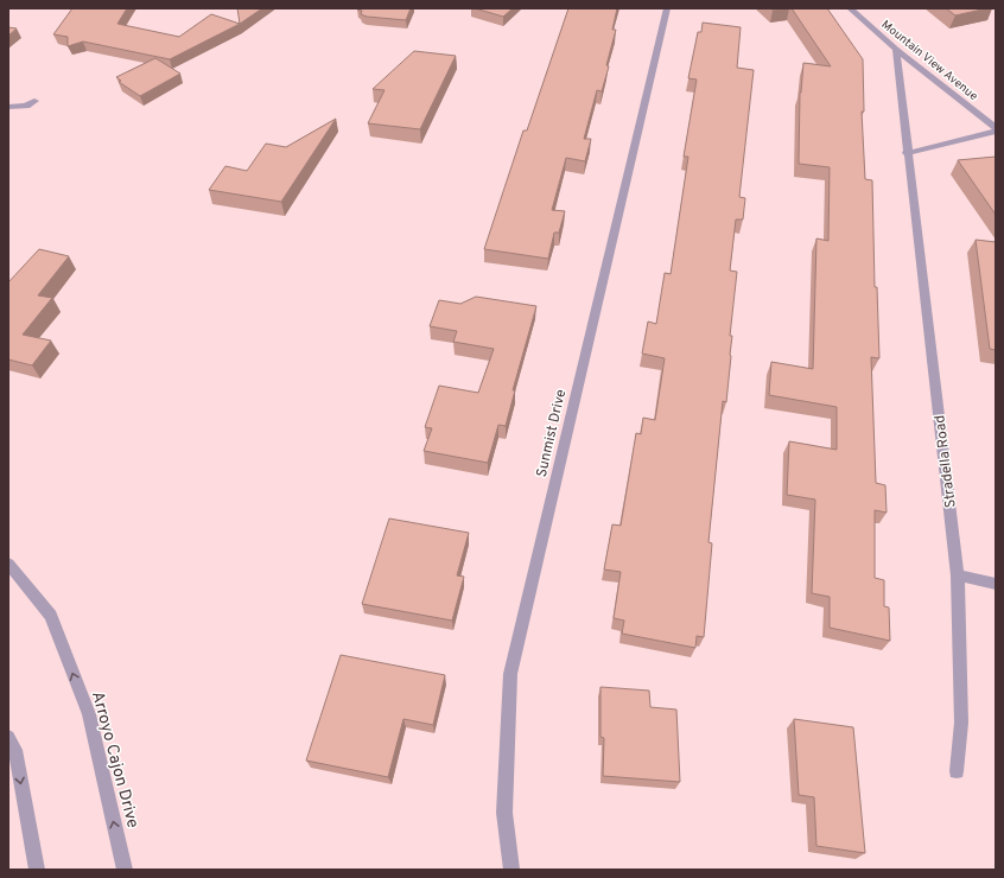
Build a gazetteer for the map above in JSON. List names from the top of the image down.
{
  "streets": {
    "street": [
      "Mountain View Avenue",
      "Sunmist Drive",
      "Stradella Road",
      "Arroyo Cajon Drive"
    ]
  },
  "crossings": [
    ["Mountain View Avenue", "Stradella Road"]
  ]
}
